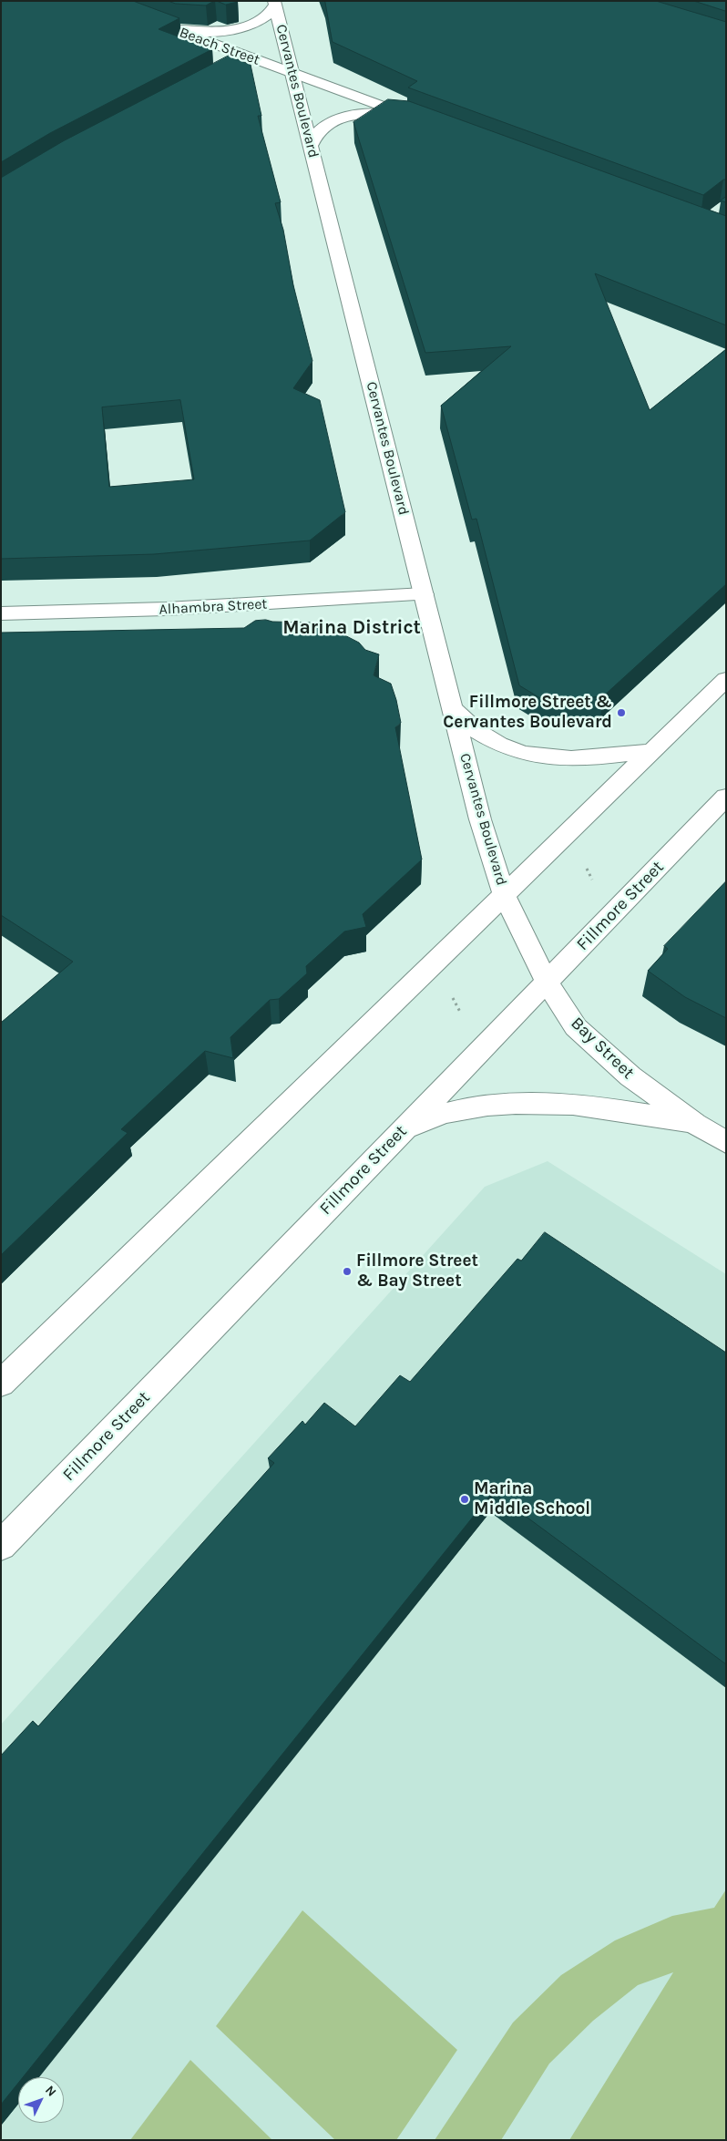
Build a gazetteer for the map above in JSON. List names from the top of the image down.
{
  "streets": {
    "street": [
      "Beach Street",
      "Cervantes Boulevard",
      "Alhambra Street",
      "Fillmore Street",
      "Bay Street"
    ]
  },
  "crossings": [
    ["Beach Street", "Cervantes Boulevard"],
    ["Cervantes Boulevard", "Alhambra Street"],
    ["Cervantes Boulevard", "Bay Street"],
    ["Fillmore Street", "Bay Street"]
  ],
  "districts": ["Marina District"],
  "places": ["Fillmore Street & Cervantes Boulevard", "Fillmore Street & Bay Street", "Marina Middle School"],
  "north": "top right"
}
